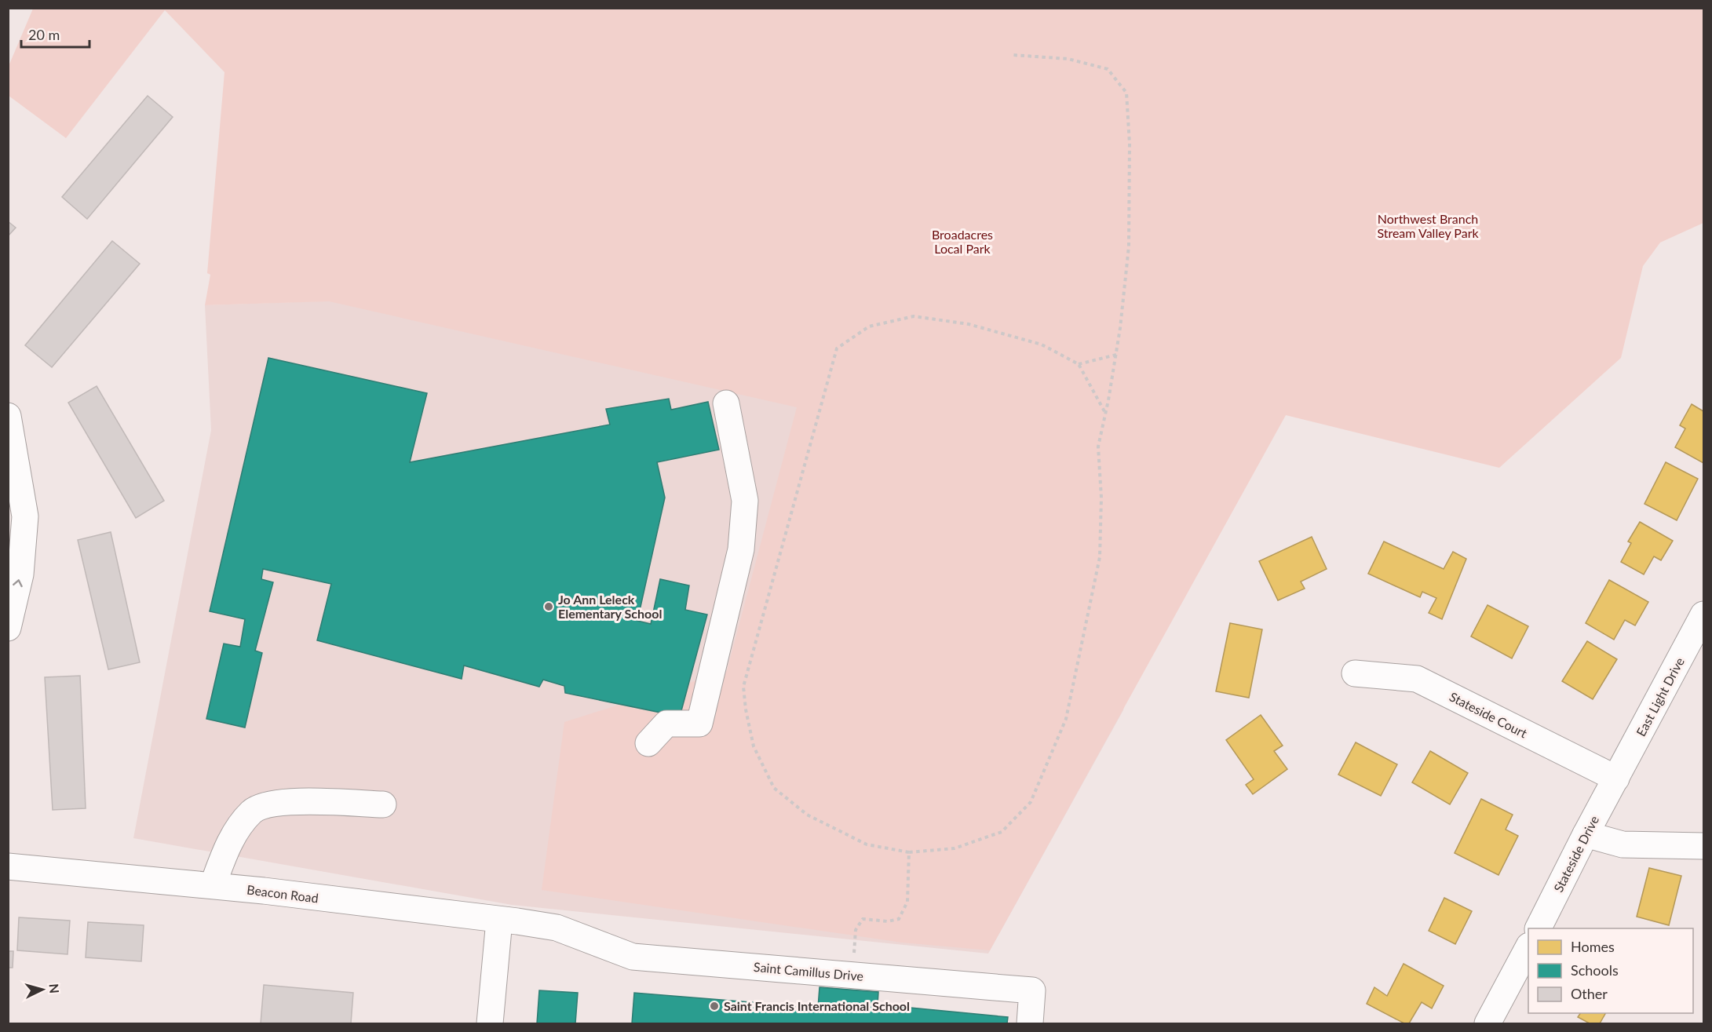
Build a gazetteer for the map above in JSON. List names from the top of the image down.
{
  "streets": {
    "street": [
      "East Light Drive",
      "Stateside Court",
      "Stateside Drive",
      "Beacon Road",
      "Saint Camillus Drive"
    ]
  },
  "crossings": [
    ["East Light Drive", "Stateside Court"],
    ["East Light Drive", "Stateside Drive"],
    ["Stateside Court", "Stateside Drive"],
    ["Beacon Road", "Saint Camillus Drive"]
  ],
  "parks": ["Northwest Branch Stream Valley Park", "Broadacres Local Park"],
  "places": ["Jo Ann Leleck Elementary School", "Saint Francis International School"],
  "legend": ["Homes", "Schools", "Other"],
  "scale_bar": "20 m",
  "north": "right"
}
